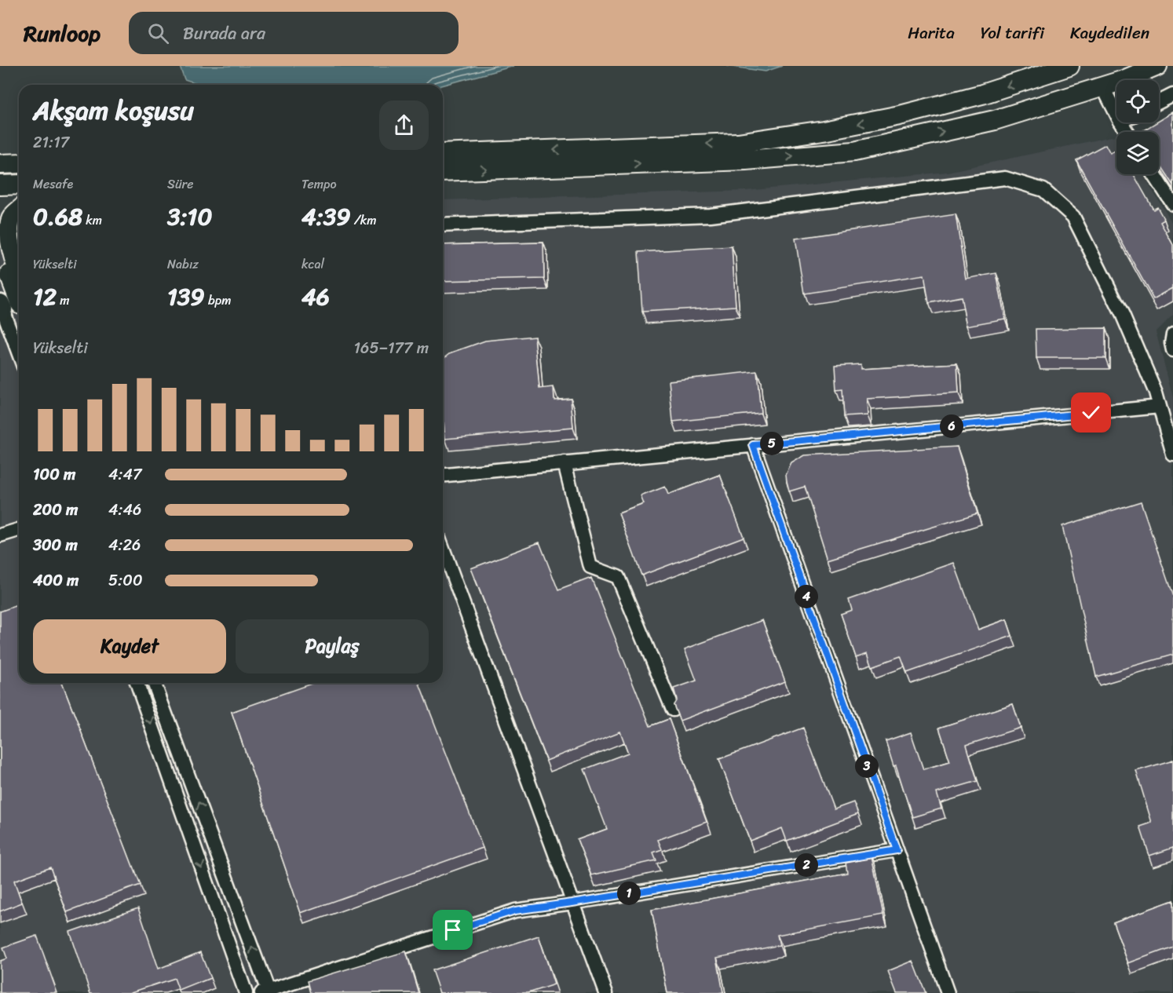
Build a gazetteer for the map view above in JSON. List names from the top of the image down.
{
  "page": {
    "header": "Runloop",
    "search": "Burada ara",
    "nav": ["Harita", "Yol tarifi", "Kaydedilen"],
    "heading": ["Akşam koşusu", "21:17"],
    "stats": [
      ["Mesafe", "0.68 km"],
      ["Süre", "3:10"],
      ["Tempo", "4:39 /km"],
      ["Yükselti", "12 m"],
      ["Nabız", "139 bpm"],
      ["kcal", "46"]
    ],
    "chart": ["Yükselti", "165–177 m"],
    "pins": [
      "6",
      "5",
      "4",
      "3",
      "2",
      "1"
    ],
    "list": [
      {
        "name": "100 m",
        "note": "4:47"
      },
      {
        "name": "200 m",
        "note": "4:46"
      },
      {
        "name": "300 m",
        "note": "4:26"
      },
      {
        "name": "400 m",
        "note": "5:00"
      }
    ],
    "buttons": ["Kaydet", "Paylaş"]
  }
}
